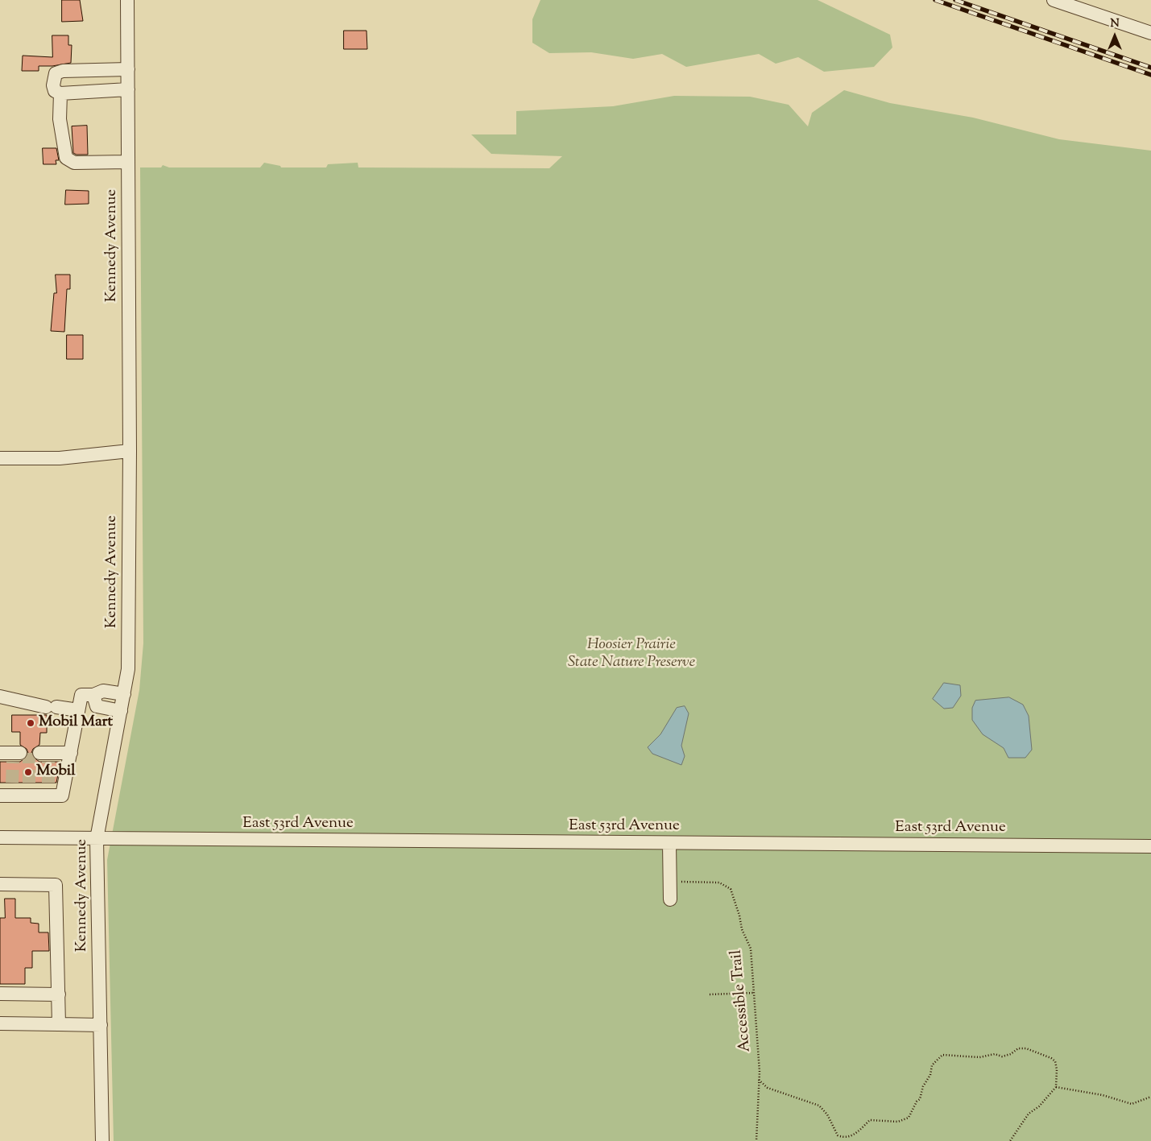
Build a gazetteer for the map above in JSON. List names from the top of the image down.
{
  "streets": {
    "street": ["Kennedy Avenue", "East 53rd Avenue"],
    "path": ["Accessible Trail"]
  },
  "crossings": [
    ["Kennedy Avenue", "East 53rd Avenue"]
  ],
  "parks": ["Hoosier Prairie State Nature Preserve"],
  "places": ["Mobil Mart", "Mobil"],
  "north": "top"
}
